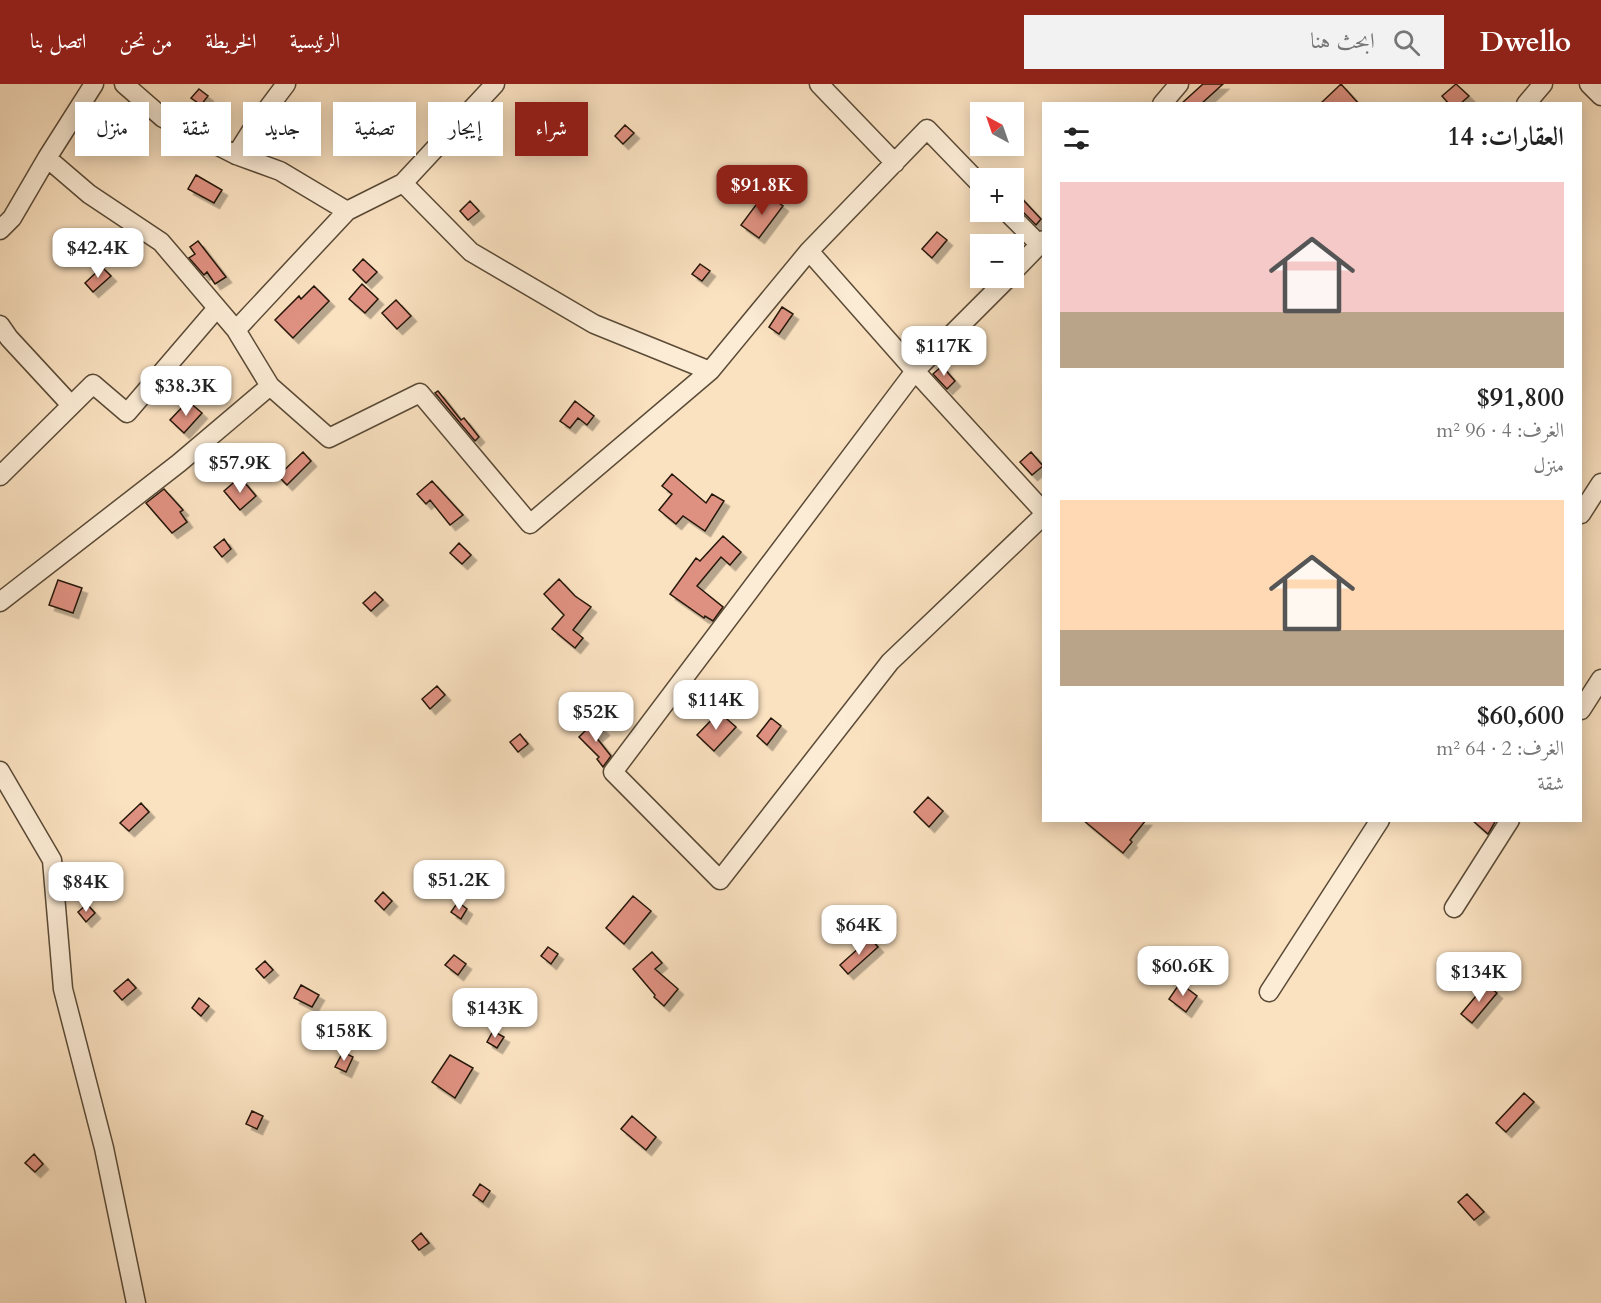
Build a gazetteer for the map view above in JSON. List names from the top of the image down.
{
  "north": "top left",
  "page": {
    "header": "Dwello",
    "search": "ابحث هنا",
    "nav": [
      "الرئيسية",
      "الخريطة",
      "من نحن",
      "اتصل بنا"
    ],
    "map_buttons": ["+", "−"],
    "chip": [
      "شراء",
      "إيجار",
      "تصفية",
      "جديد",
      "شقة",
      "منزل"
    ],
    "heading": "العقارات: 14",
    "price": [
      "$91.8K",
      "$42.4K",
      "$117K",
      "$38.3K",
      "$57.9K",
      "$114K",
      "$52K",
      "$51.2K",
      "$84K",
      "$64K",
      "$60.6K",
      "$134K",
      "$143K",
      "$158K"
    ],
    "list": [
      {
        "name": "$91,800",
        "note": "الغرف: 4 · 96 m² · منزل"
      },
      {
        "name": "$60,600",
        "note": "الغرف: 2 · 64 m² · شقة"
      }
    ]
  }
}
